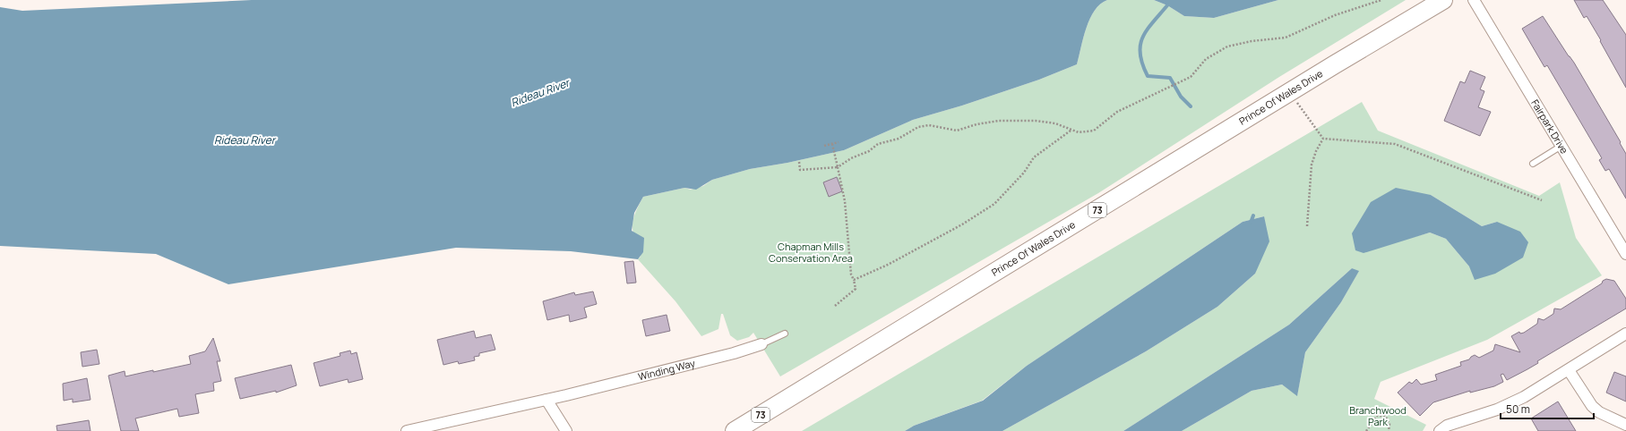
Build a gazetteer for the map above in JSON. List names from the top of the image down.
{
  "streets": {
    "main road": ["Prince Of Wales Drive", "73"],
    "street": ["Fairpark Drive", "Winding Way"]
  },
  "water": ["Rideau River"],
  "parks": ["Chapman Mills Conservation Area", "Branchwood Park"],
  "scale_bar": "50 m"
}
